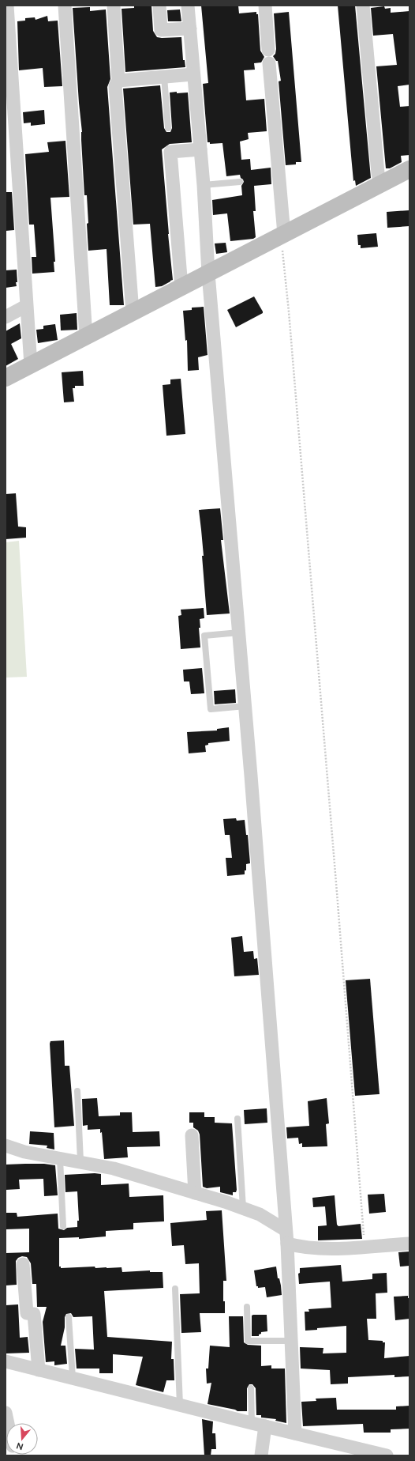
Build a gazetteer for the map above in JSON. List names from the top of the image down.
{
  "north": "bottom"
}
